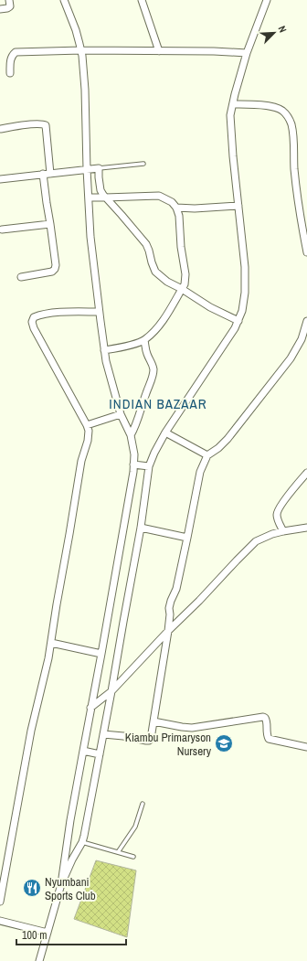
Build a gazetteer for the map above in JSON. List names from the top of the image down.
{
  "districts": ["INDIAN BAZAAR"],
  "places": {
    "school or university": ["Kiambu Primaryson Nursery"],
    "restaurant": ["Nyumbani Sports Club"]
  },
  "scale_bar": "100 m",
  "north": "top right"
}
